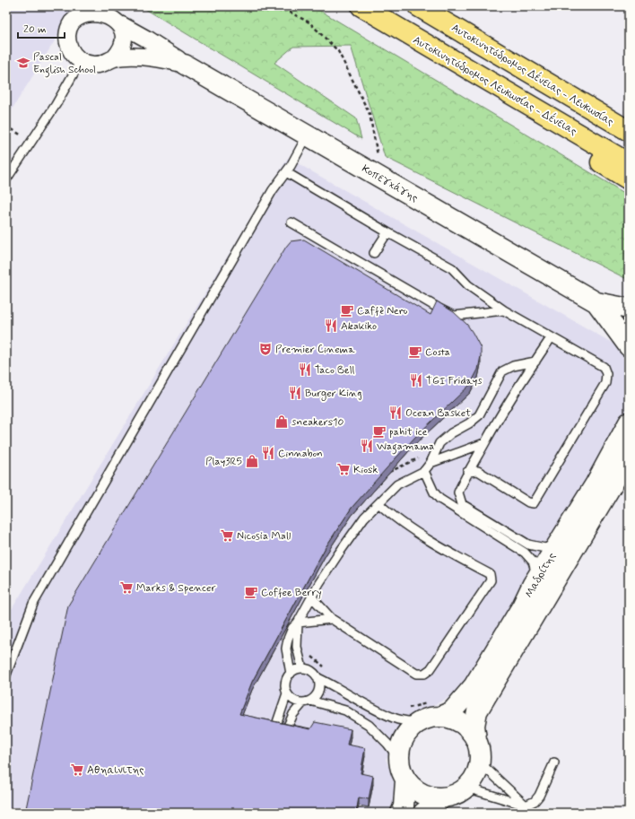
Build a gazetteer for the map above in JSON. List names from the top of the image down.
{
  "streets": {
    "highway": ["Αυτοκινητόδρομος Δένειας - Λευκωσίας", "Αυτοκινητόδρομος Λευκωσίας - Δένειας"],
    "street": ["Κοπεγχάγης", "Μαδρίτης"]
  },
  "places": {
    "school or university": ["Pascal English School"],
    "cafe": [
      "Caffè Nero",
      "Costa",
      "pahit ice",
      "Coffee Berry"
    ],
    "restaurant": [
      "Akakiko",
      "Taco Bell",
      "TGI Fridays",
      "Burger King",
      "Ocean Basket",
      "Wagamama",
      "Cinnabon"
    ],
    "theatre": ["Premier Cinema"],
    "shop": ["sneakers10", "Play3R5"],
    "supermarket": [
      "Kiosk",
      "Nicosia Mall",
      "Marks & Spencer",
      "Αθηαινιτης"
    ]
  },
  "scale_bar": "20 m"
}
